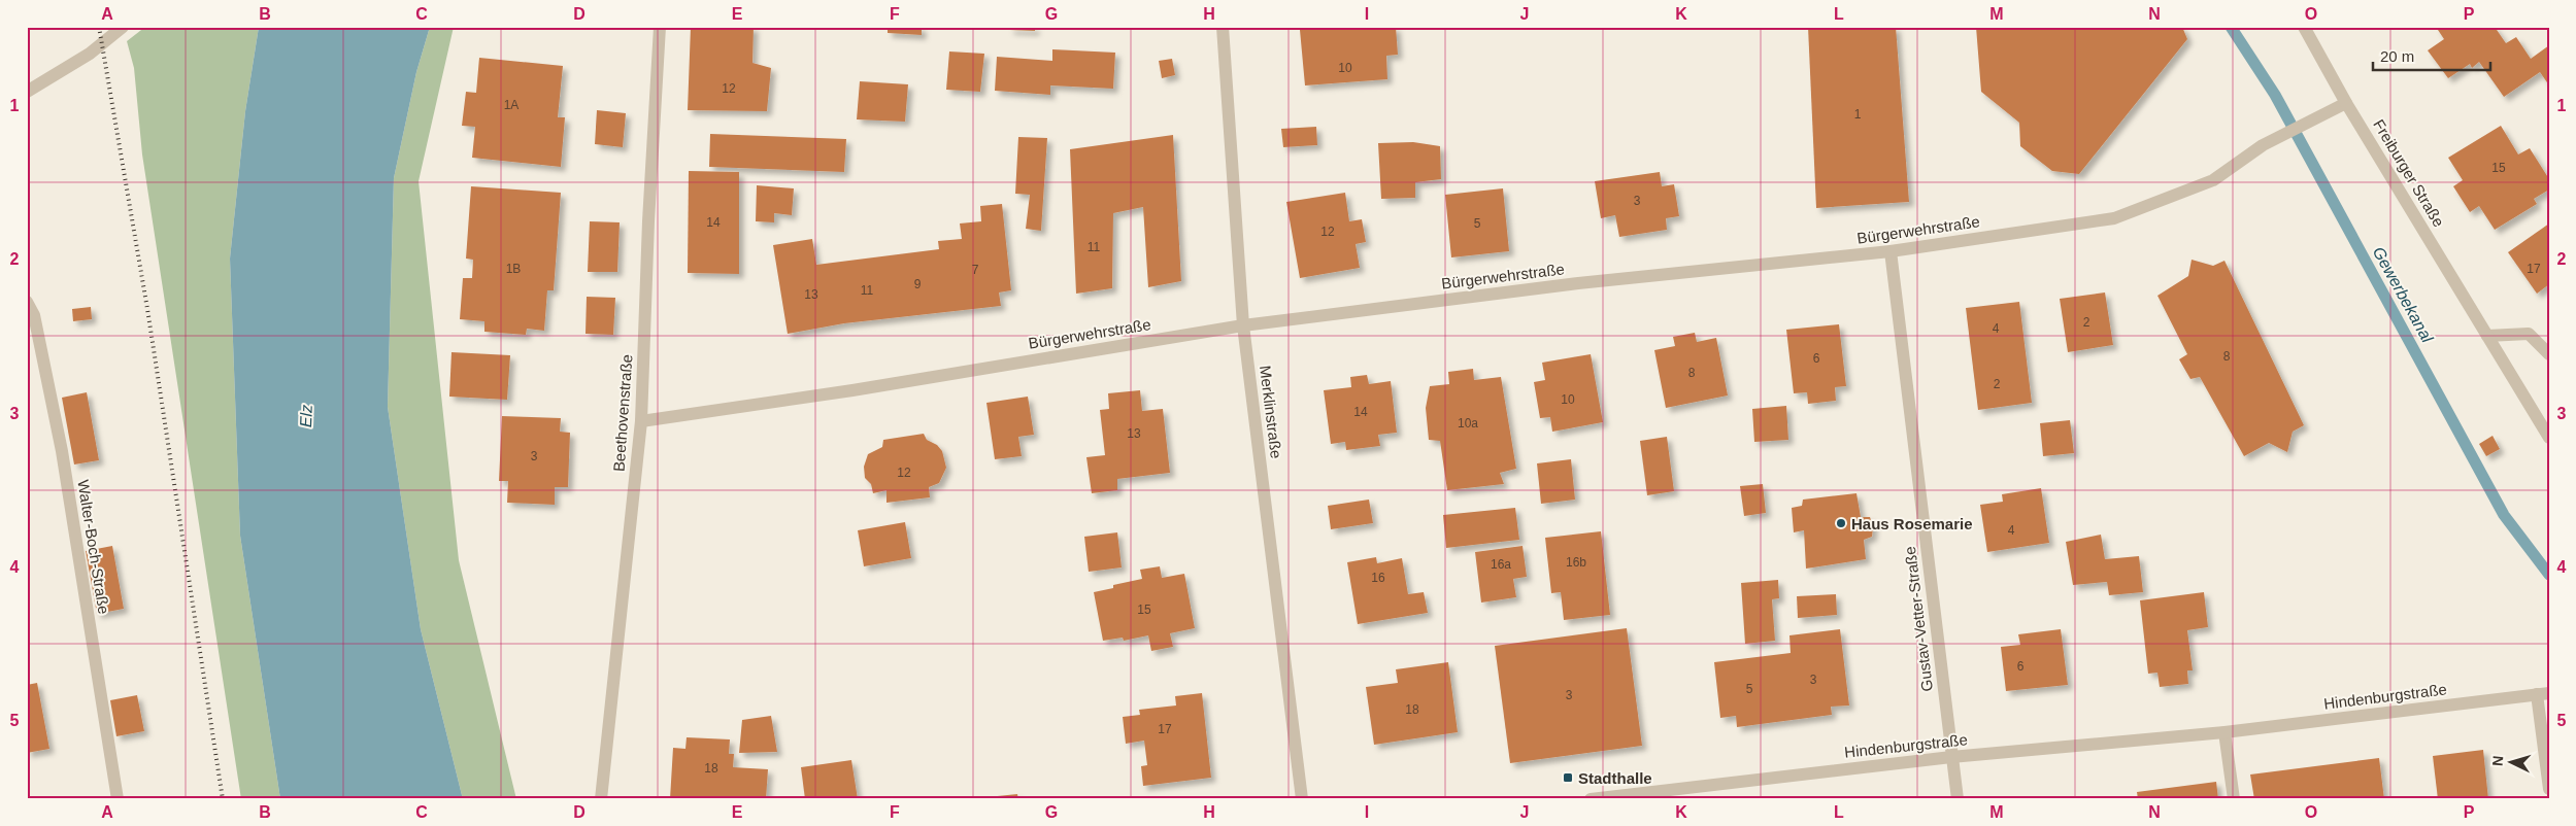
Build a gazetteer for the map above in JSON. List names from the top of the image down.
{
  "streets": {
    "street": [
      "Freiburger Straße",
      "Bürgerwehrstraße",
      "Merklinstraße",
      "Beethovenstraße",
      "Walter-Boch-Straße",
      "Gustav-Vetter-Straße",
      "Hindenburgstraße"
    ]
  },
  "crossings": [
    ["Freiburger Straße", "Bürgerwehrstraße"],
    ["Bürgerwehrstraße", "Merklinstraße"],
    ["Bürgerwehrstraße", "Beethovenstraße"],
    ["Bürgerwehrstraße", "Gustav-Vetter-Straße"],
    ["Gustav-Vetter-Straße", "Hindenburgstraße"]
  ],
  "water": ["Gewerbekanal", "Elz"],
  "places": {
    "other": ["Haus Rosemarie"],
    "transit": ["Stadthalle"]
  },
  "house_numbers": [
    "10",
    "12",
    "1A",
    "1",
    "15",
    "3",
    "14",
    "5",
    "12",
    "11",
    "1B",
    "17",
    "7",
    "9",
    "11",
    "13",
    "2",
    "4",
    "8",
    "6",
    "8",
    "2",
    "10",
    "14",
    "10a",
    "13",
    "3",
    "12",
    "4",
    "16b",
    "16a",
    "16",
    "15",
    "6",
    "3",
    "5",
    "3",
    "18",
    "17",
    "18"
  ],
  "scale_bar": "20 m",
  "north": "left",
  "grid": {
    "columns": [
      "A",
      "B",
      "C",
      "D",
      "E",
      "F",
      "G",
      "H",
      "I",
      "J",
      "K",
      "L",
      "M",
      "N",
      "O",
      "P"
    ],
    "rows": [
      "1",
      "2",
      "3",
      "4",
      "5"
    ]
  }
}
